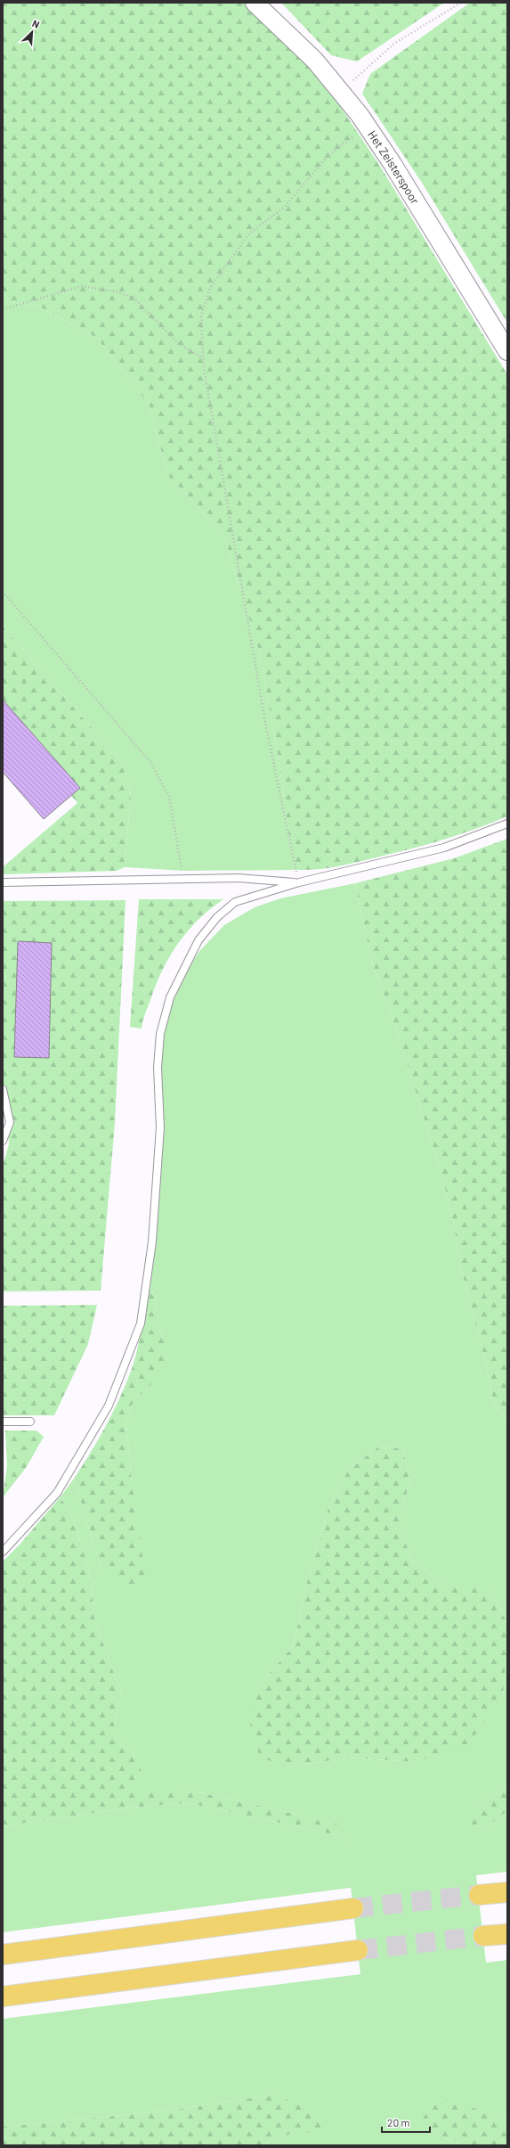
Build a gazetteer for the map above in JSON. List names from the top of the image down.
{
  "streets": {
    "street": ["Het Zeisterspoor"]
  },
  "scale_bar": "20 m",
  "north": "top right"
}
